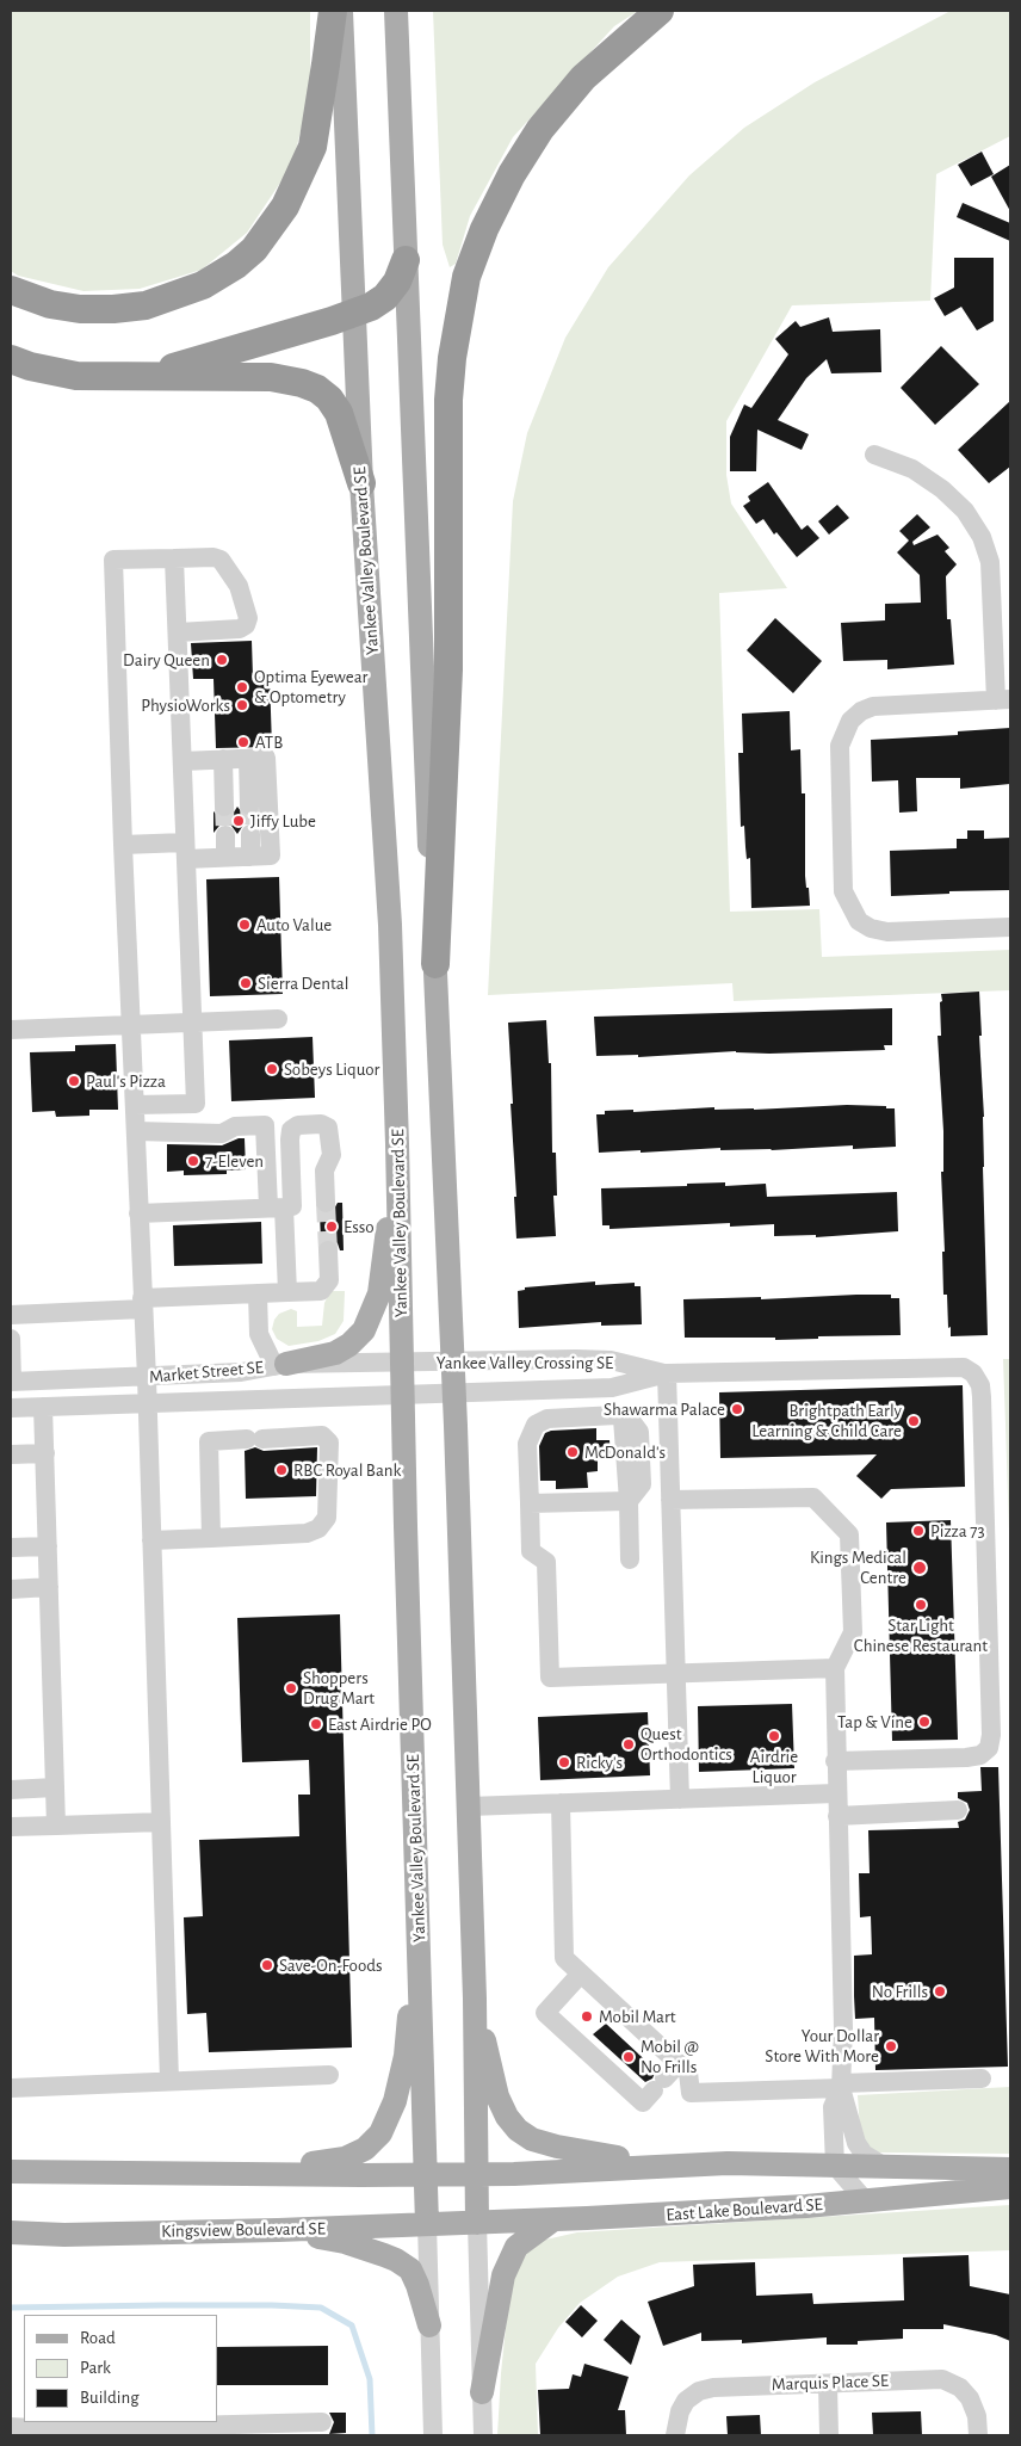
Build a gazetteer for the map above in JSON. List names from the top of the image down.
{
  "streets": {
    "main road": ["Yankee Valley Boulevard SE", "East Lake Boulevard SE", "Kingsview Boulevard SE"],
    "street": ["Yankee Valley Crossing SE", "Market Street SE", "Marquis Place SE"]
  },
  "crossings": [
    ["Yankee Valley Boulevard SE", "Yankee Valley Crossing SE"],
    ["Yankee Valley Boulevard SE", "Market Street SE"],
    ["Yankee Valley Boulevard SE", "Kingsview Boulevard SE"],
    ["Yankee Valley Crossing SE", "Market Street SE"],
    ["East Lake Boulevard SE", "Kingsview Boulevard SE"]
  ],
  "places": [
    "Dairy Queen",
    "Optima Eyewear & Optometry",
    "PhysioWorks",
    "ATB",
    "Jiffy Lube",
    "Auto Value",
    "Sierra Dental",
    "Sobeys Liquor",
    "Paul's Pizza",
    "7-Eleven",
    "Esso",
    "Shawarma Palace",
    "Brightpath Early Learning & Child Care",
    "McDonald's",
    "RBC Royal Bank",
    "Pizza 73",
    "Kings Medical Centre",
    "Star Light Chinese Restaurant",
    "Shoppers Drug Mart",
    "Tap & Vine",
    "East Airdrie PO",
    "Airdrie Liquor",
    "Quest Orthodontics",
    "Ricky's",
    "Save-On-Foods",
    "No Frills",
    "Mobil Mart",
    "Your Dollar Store With More",
    "Mobil @ No Frills"
  ],
  "legend": ["Road", "Park", "Building"]
}
